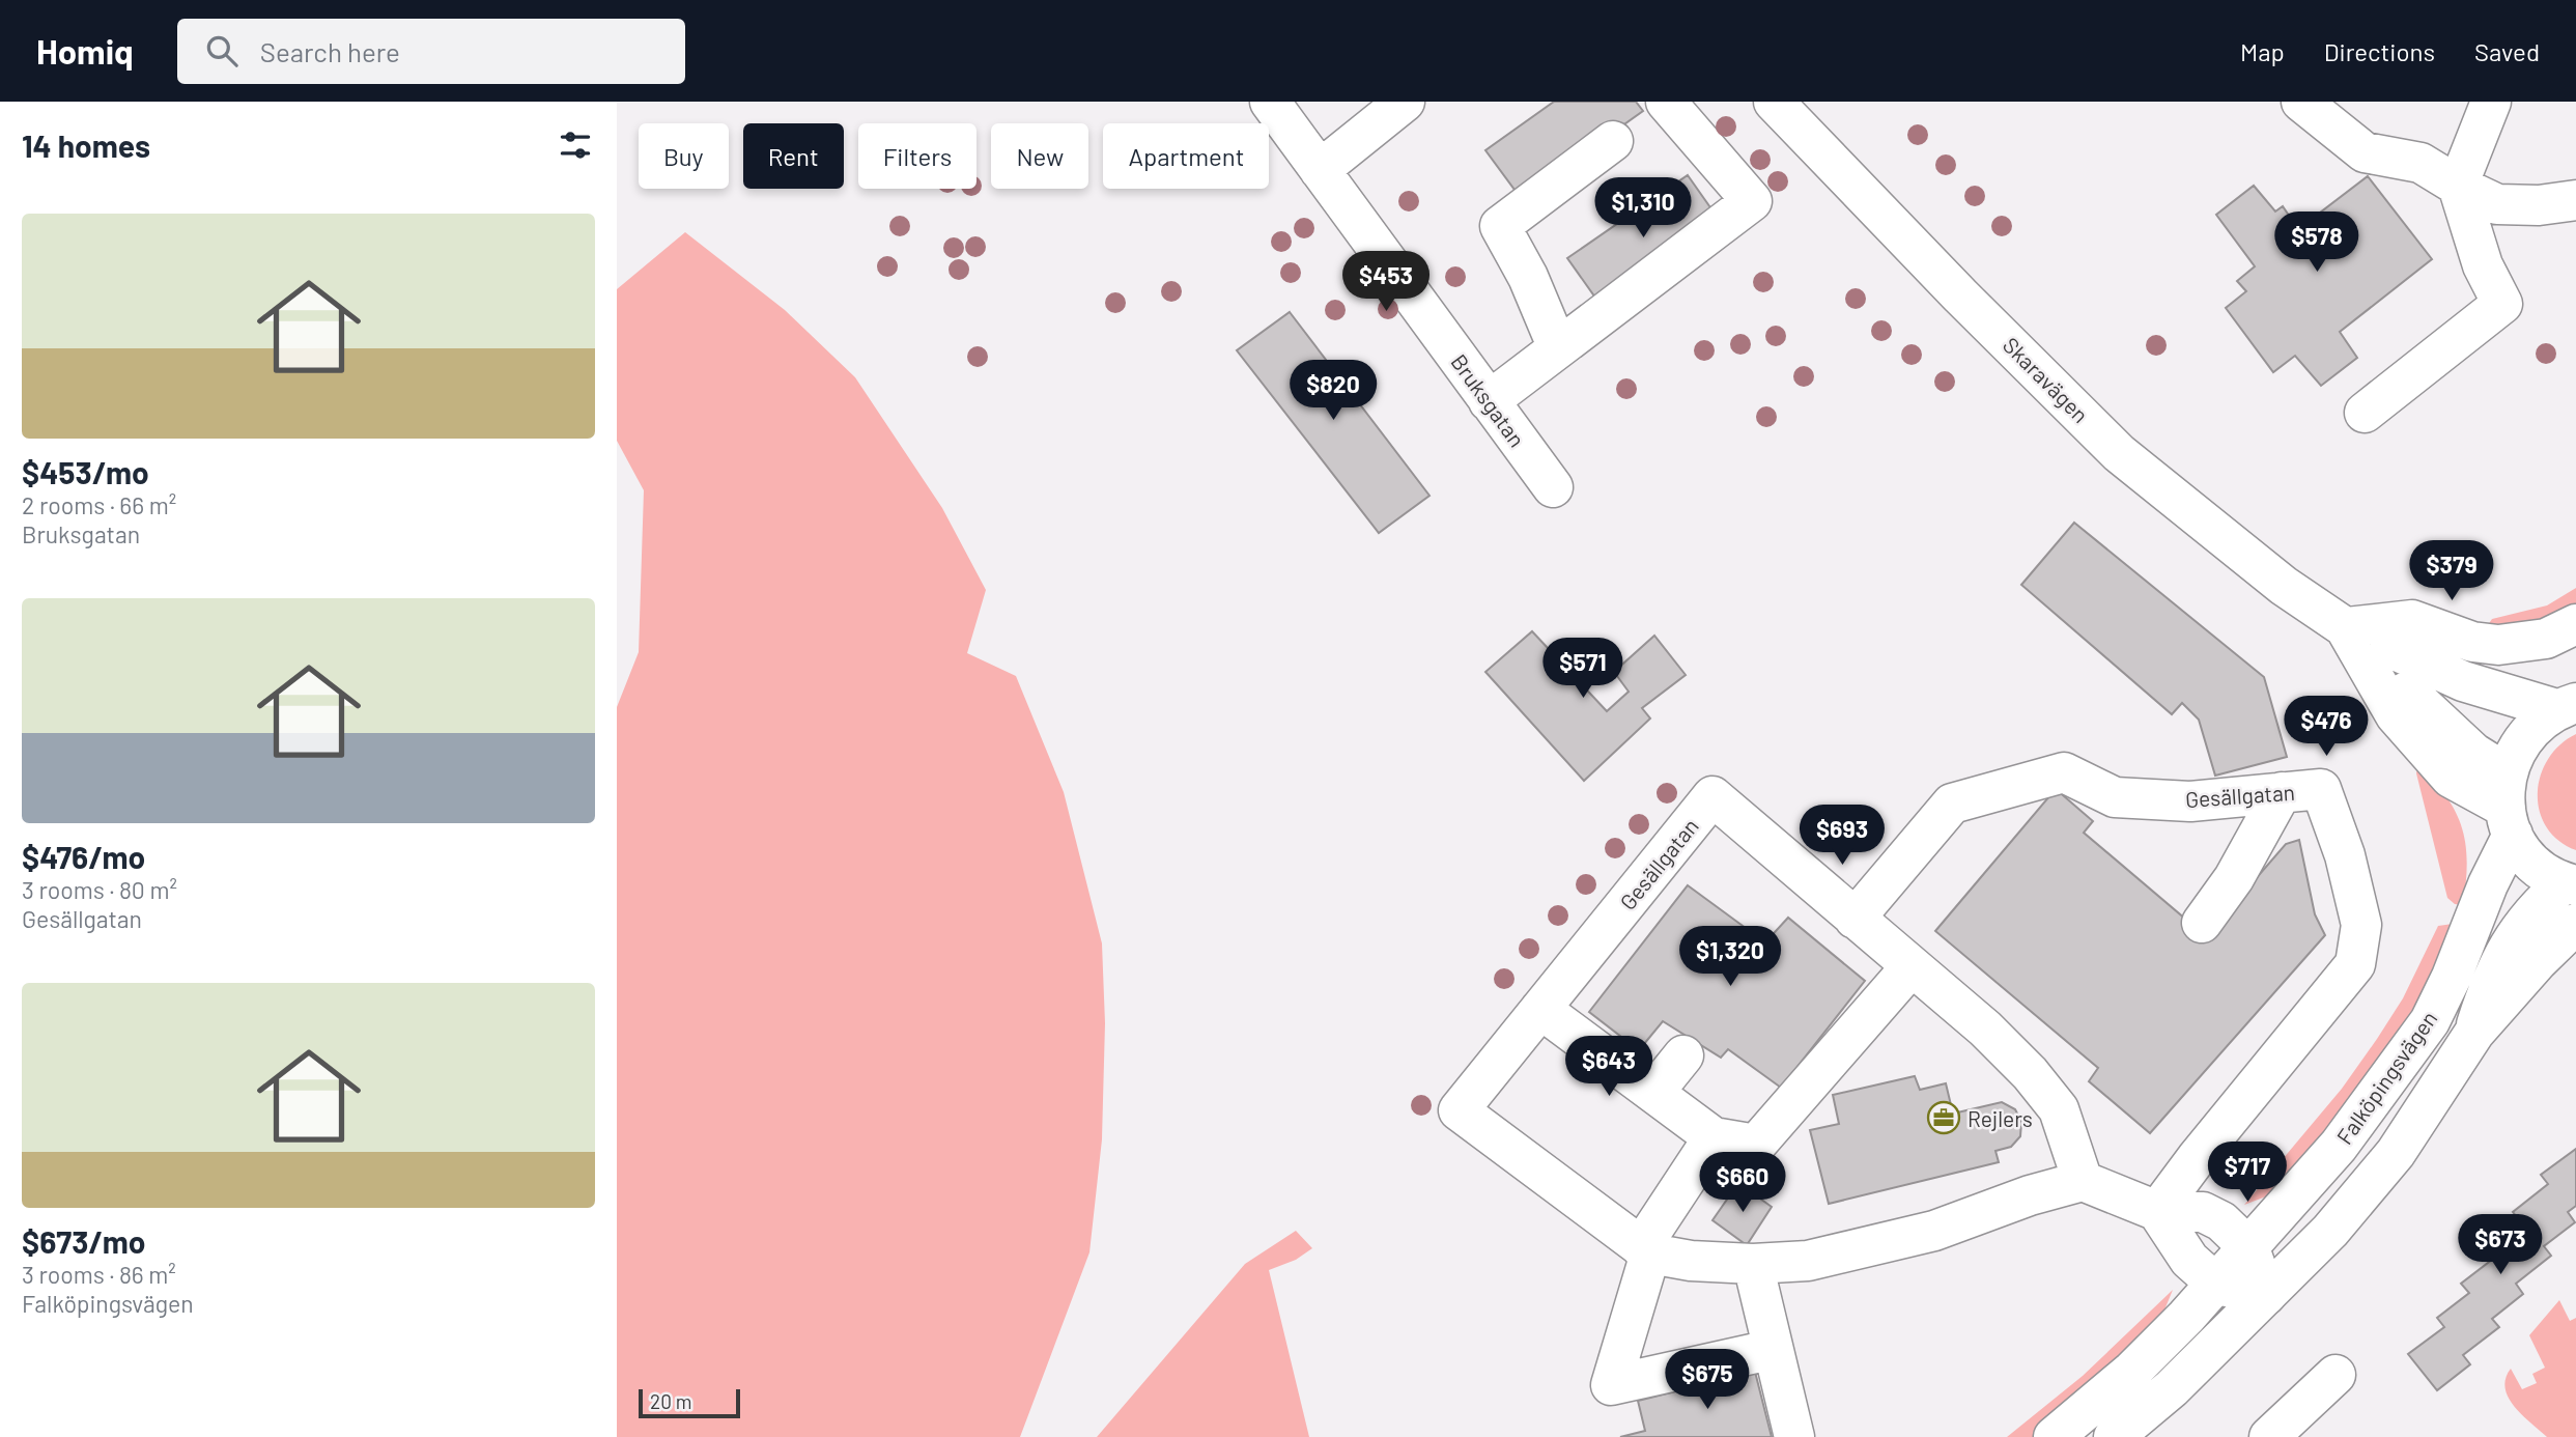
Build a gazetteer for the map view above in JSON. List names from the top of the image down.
{
  "streets": {
    "street": [
      "Skaravägen",
      "Bruksgatan",
      "Gesällgatan",
      "Falköpingsvägen"
    ]
  },
  "crossings": [
    ["Skaravägen", "Falköpingsvägen"]
  ],
  "places": {
    "office": ["Rejlers"]
  },
  "scale_bar": "20 m",
  "page": {
    "header": "Homiq",
    "search": "Search here",
    "nav": ["Map", "Directions", "Saved"],
    "heading": "14 homes",
    "chip": [
      "Buy",
      "Rent",
      "Filters",
      "New",
      "Apartment"
    ],
    "price": [
      "$1,310",
      "$578",
      "$453",
      "$820",
      "$379",
      "$571",
      "$476",
      "$693",
      "$1,320",
      "$643",
      "$717",
      "$660",
      "$673",
      "$675"
    ],
    "list": [
      {
        "name": "$453/mo",
        "note": "2 rooms · 66 m² · Bruksgatan"
      },
      {
        "name": "$476/mo",
        "note": "3 rooms · 80 m² · Gesällgatan"
      },
      {
        "name": "$673/mo",
        "note": "3 rooms · 86 m² · Falköpingsvägen"
      }
    ],
    "scale": "20 m"
  }
}
